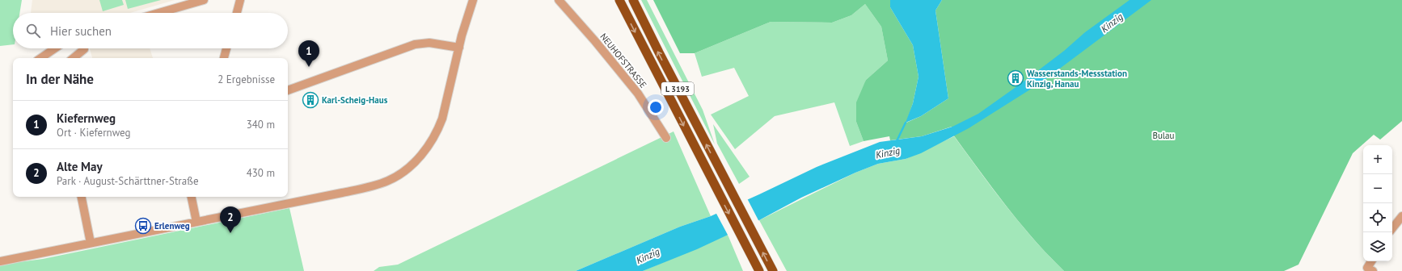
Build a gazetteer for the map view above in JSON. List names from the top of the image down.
{
  "streets": {
    "highway": ["L 3193"],
    "street": ["NEUHOFSTRASSE"]
  },
  "water": ["Kinzig"],
  "parks": ["Bulau"],
  "places": {
    "building": ["Wasserstands-Messstation Kinzig, Hanau", "Karl-Scheig-Haus"],
    "bus stop": ["Erlenweg"]
  },
  "page": {
    "search": "Hier suchen",
    "pins": ["1", "2"],
    "heading": ["In der Nähe", "2 Ergebnisse"],
    "list": [
      {
        "mark": "1",
        "name": "Kiefernweg",
        "note": "Ort · Kiefernweg",
        "value": "340 m"
      },
      {
        "mark": "2",
        "name": "Alte May",
        "note": "Park · August-Schärttner-Straße",
        "value": "430 m"
      }
    ],
    "map_buttons": ["+", "−"]
  }
}
